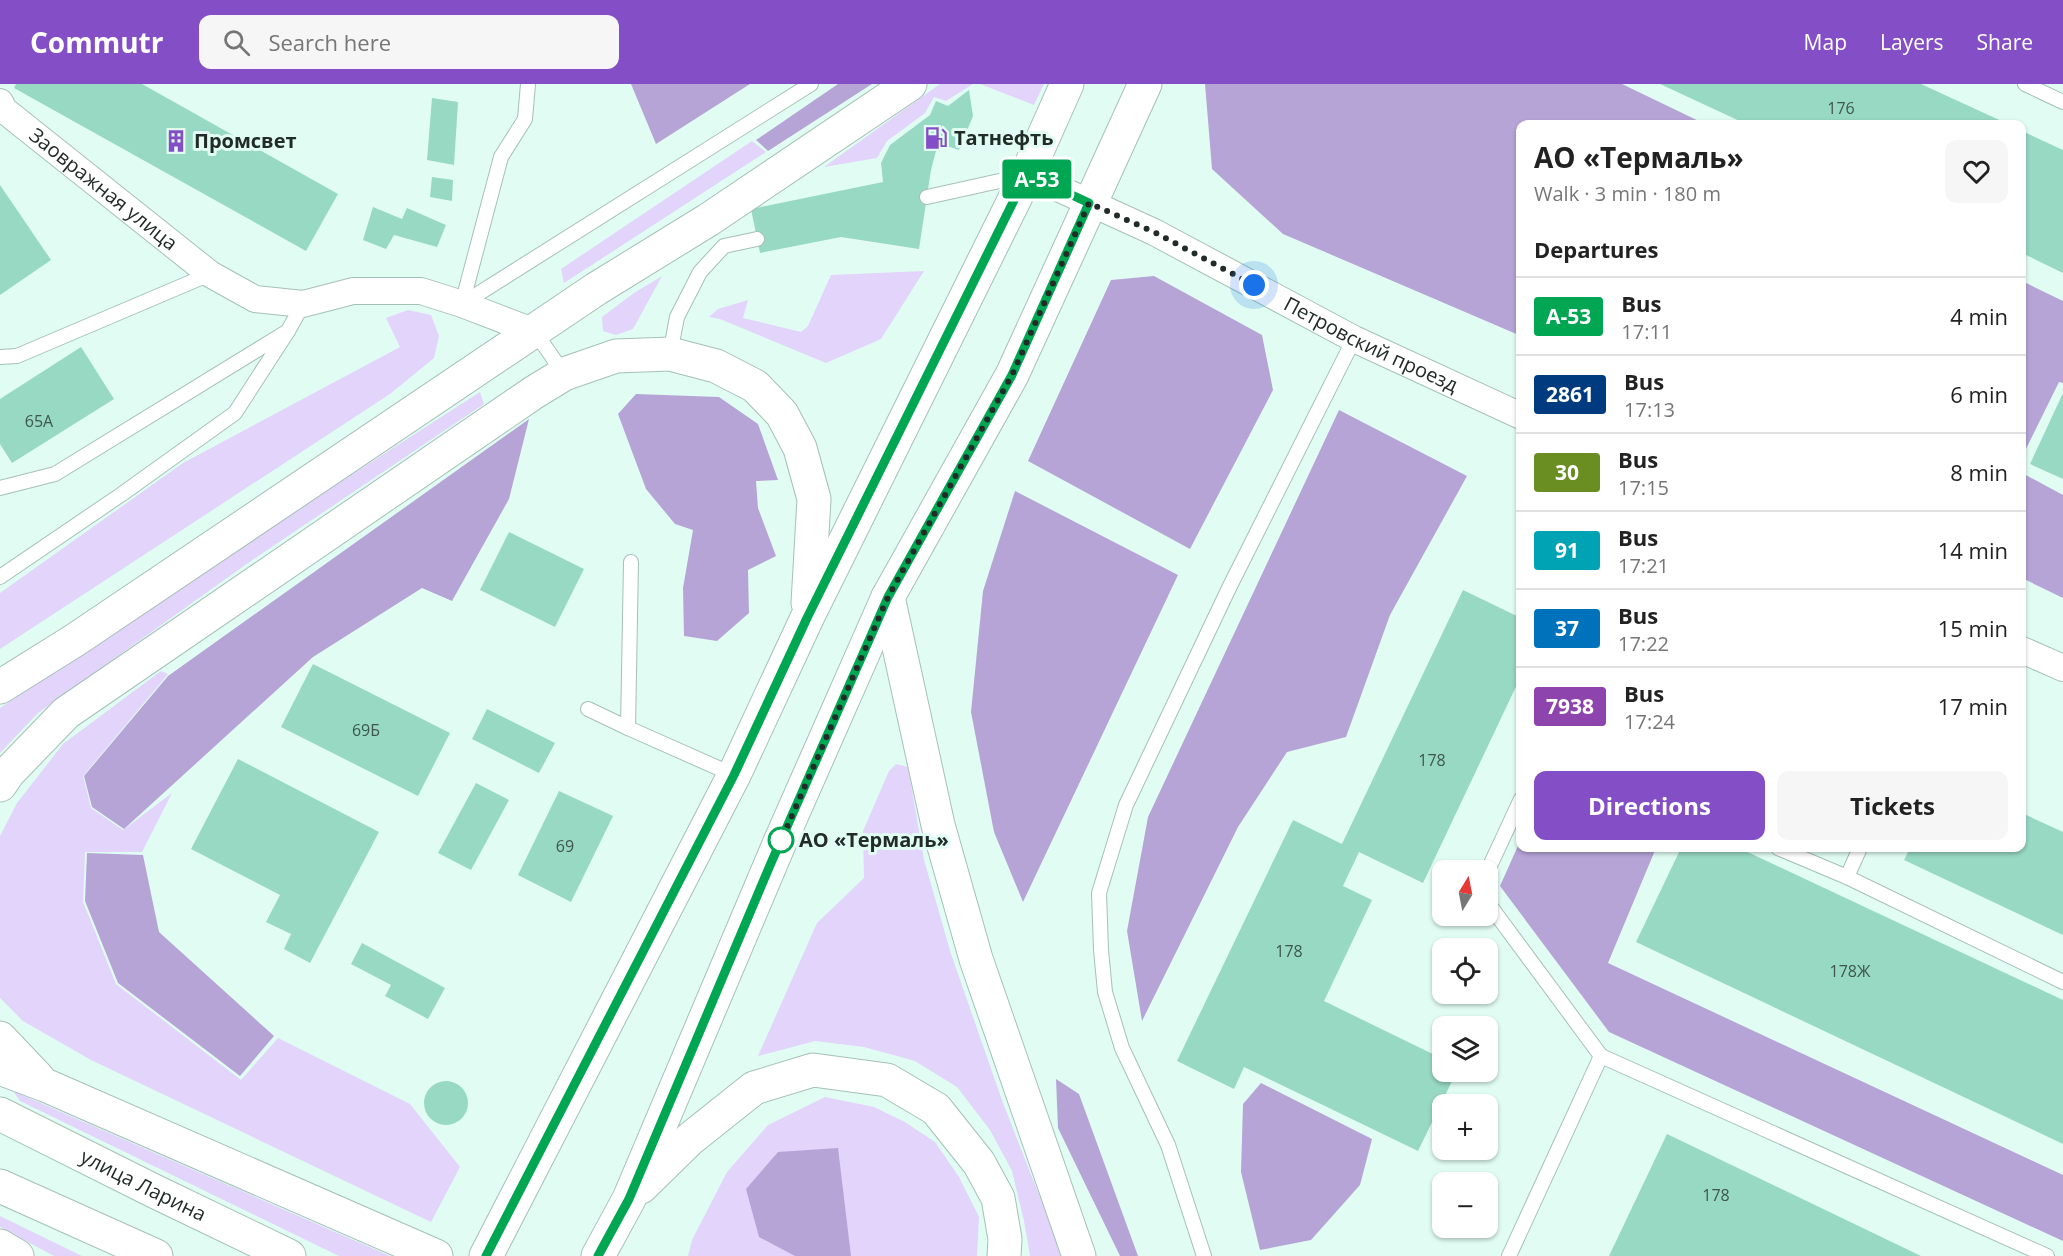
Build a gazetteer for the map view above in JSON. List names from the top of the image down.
{
  "streets": {
    "main road": ["улица Ларина"],
    "street": ["Заовражная улица", "Петровский проезд"]
  },
  "places": {
    "fuel station": ["Татнефть"],
    "building": ["Промсвет"],
    "other": ["АО «Термаль»"]
  },
  "lines": ["bus line А-53"],
  "house_numbers": [
    "176",
    "65А",
    "69Б",
    "178",
    "69",
    "178",
    "178Ж",
    "178"
  ],
  "north": "top",
  "page": {
    "header": "Commutr",
    "search": "Search here",
    "nav": ["Map", "Layers", "Share"],
    "on_map": "А-53",
    "heading": [
      ["АО «Термаль»", "Walk · 3 min · 180 m"],
      "Departures"
    ],
    "list": [
      {
        "mark": "А-53",
        "name": "Bus",
        "note": "17:11",
        "value": "4 min"
      },
      {
        "mark": "2861",
        "name": "Bus",
        "note": "17:13",
        "value": "6 min"
      },
      {
        "mark": "30",
        "name": "Bus",
        "note": "17:15",
        "value": "8 min"
      },
      {
        "mark": "91",
        "name": "Bus",
        "note": "17:21",
        "value": "14 min"
      },
      {
        "mark": "37",
        "name": "Bus",
        "note": "17:22",
        "value": "15 min"
      },
      {
        "mark": "7938",
        "name": "Bus",
        "note": "17:24",
        "value": "17 min"
      }
    ],
    "buttons": ["Directions", "Tickets"],
    "map_buttons": ["+", "−"]
  }
}
